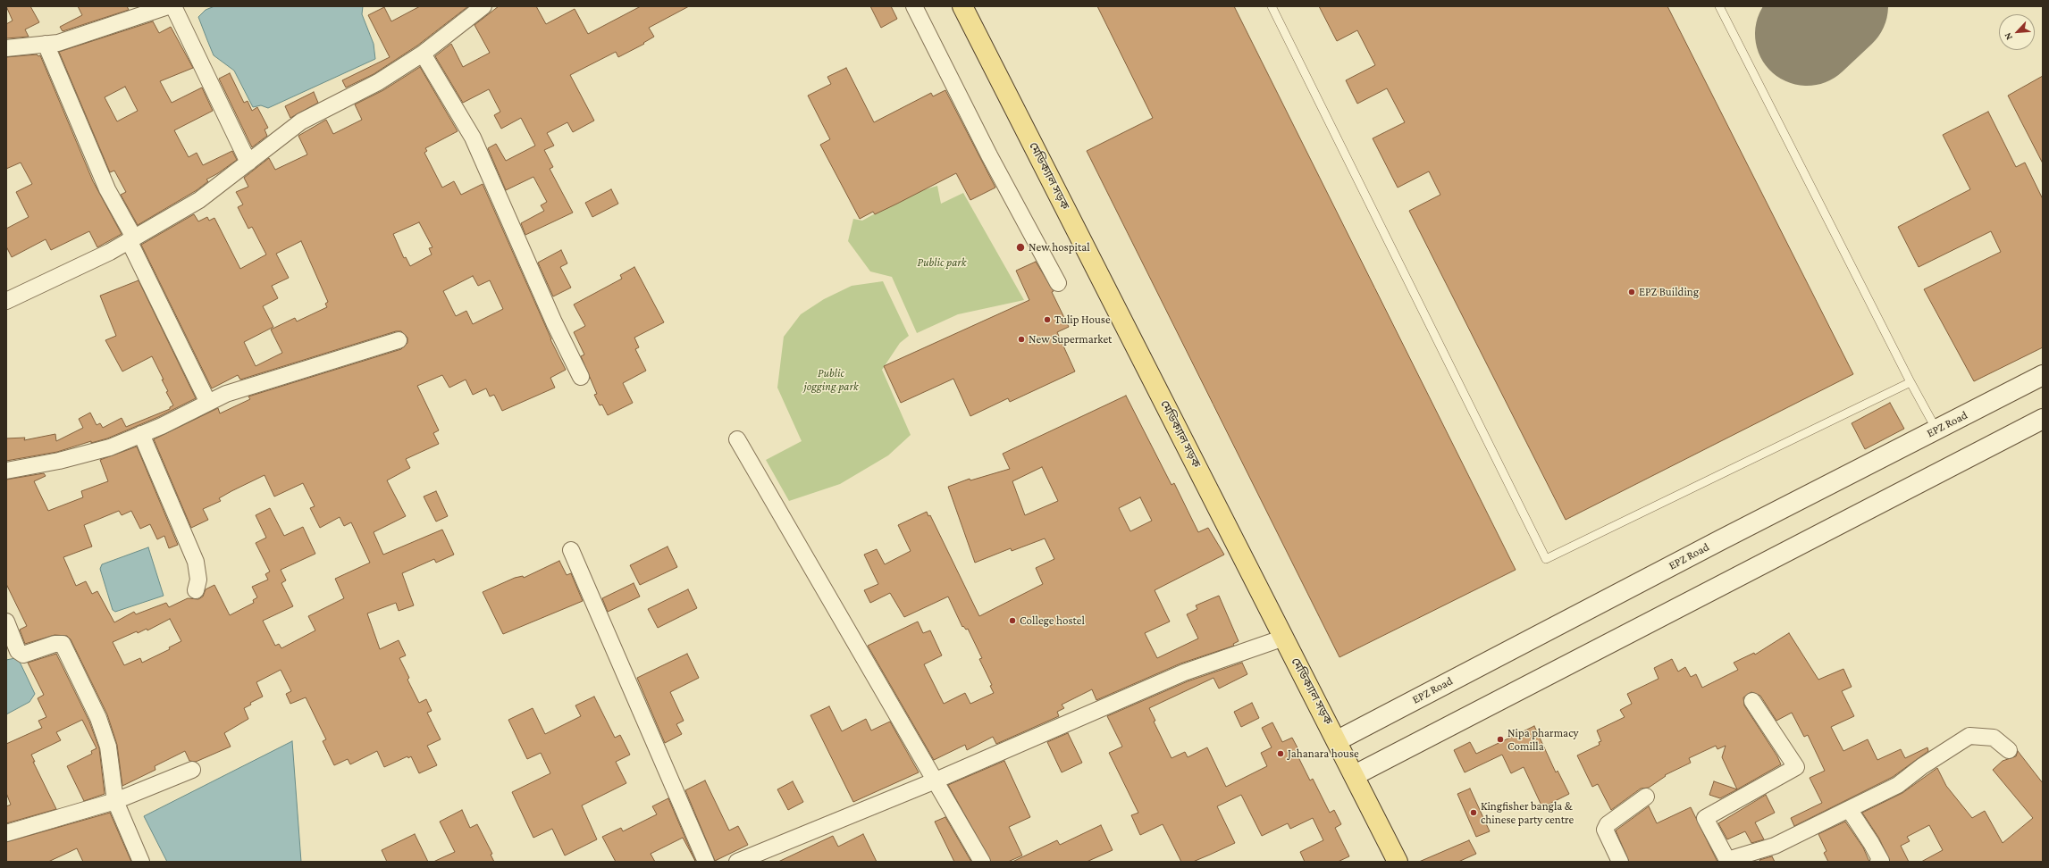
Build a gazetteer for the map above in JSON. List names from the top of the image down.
{
  "streets": {
    "main road": ["মেডিক্যাল সড়ক", "EPZ Road"]
  },
  "crossings": [
    ["মেডিক্যাল সড়ক", "EPZ Road"]
  ],
  "parks": ["Public park", "Public jogging park"],
  "places": [
    "New hospital",
    "EPZ Building",
    "Tulip House",
    "New Supermarket",
    "College hostel",
    "Nipa pharmacy Comilla",
    "Jahanara house",
    "Kingfisher bangla & chinese party centre"
  ],
  "north": "bottom left"
}
